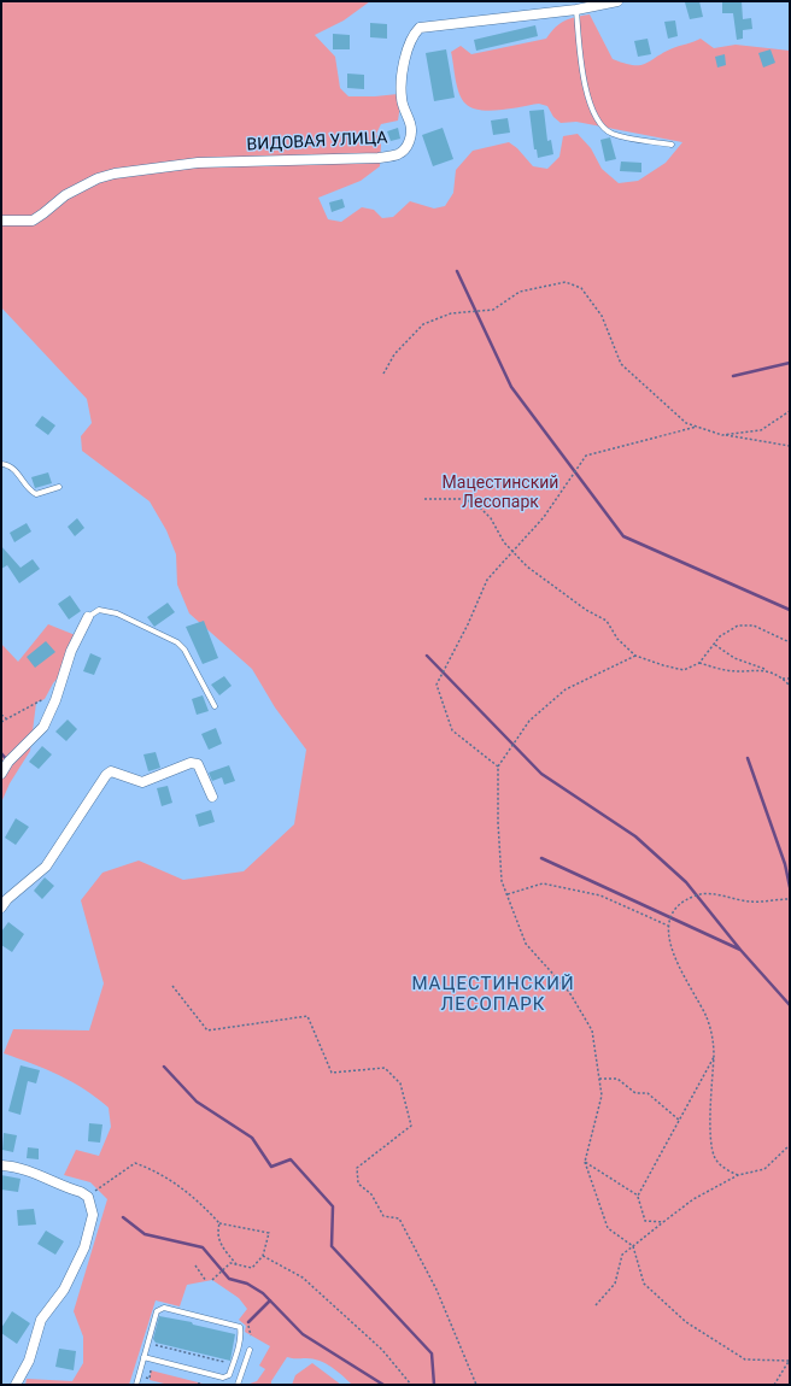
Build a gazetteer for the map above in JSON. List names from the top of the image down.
{
  "streets": {
    "street": ["ВИДОВАЯ УЛИЦА"]
  },
  "districts": ["МАЦЕСТИНСКИЙ ЛЕСОПАРК"],
  "parks": ["Мацестинский Лесопарк"]
}
